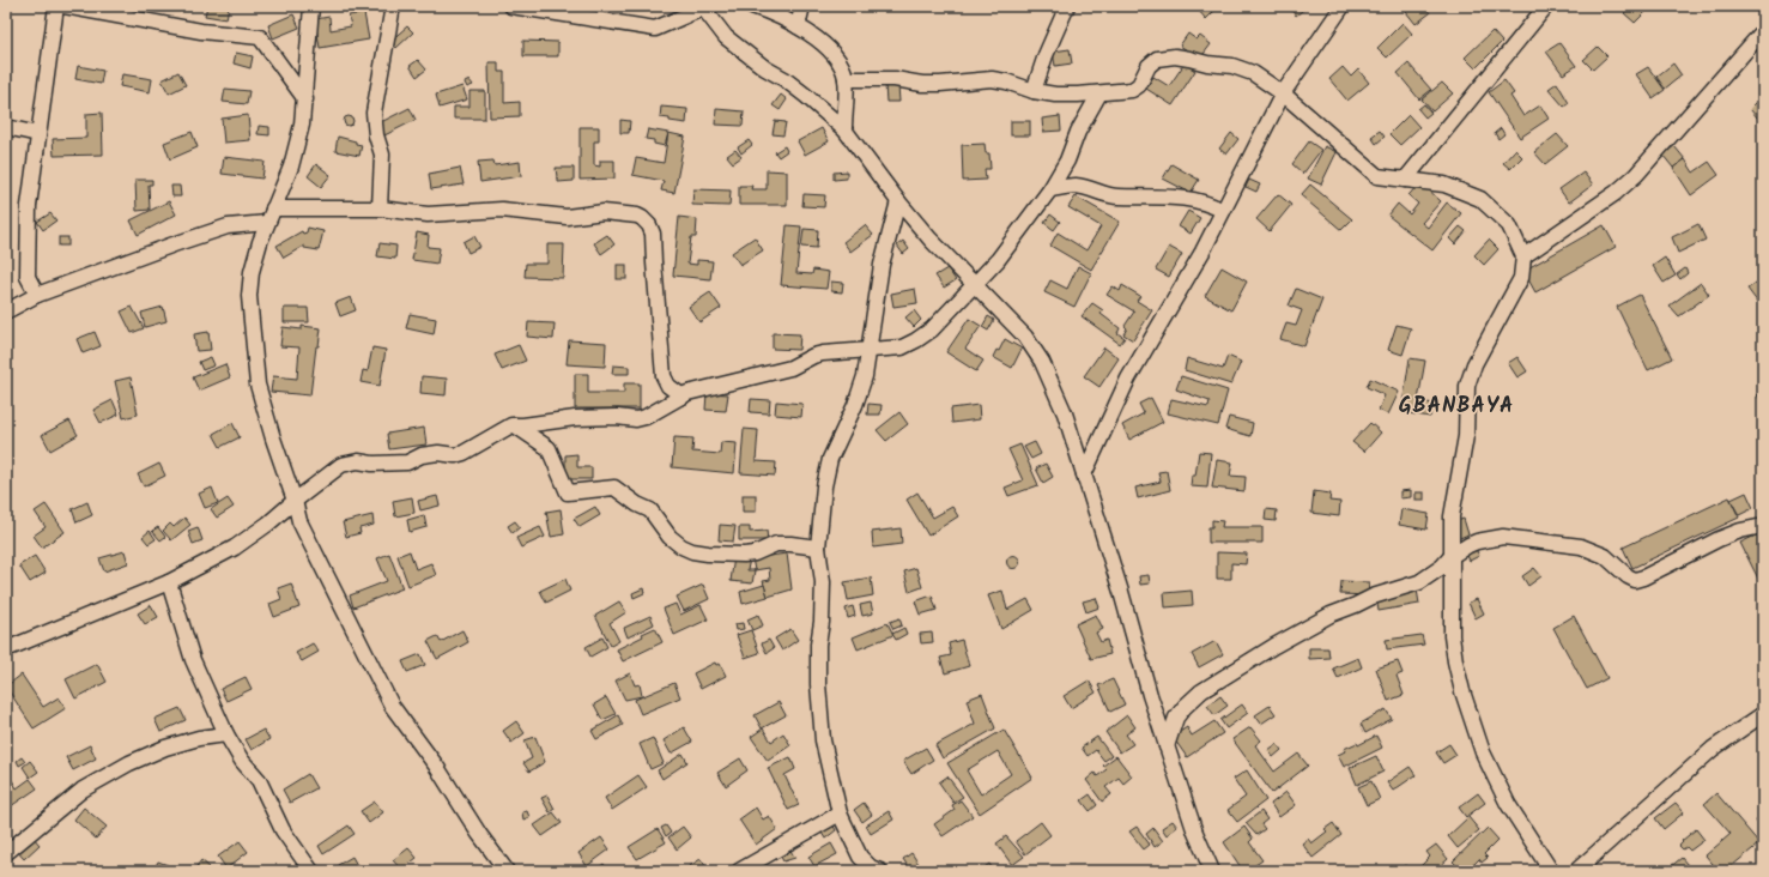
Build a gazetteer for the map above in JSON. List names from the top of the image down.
{
  "districts": ["GBANBAYA"]
}
